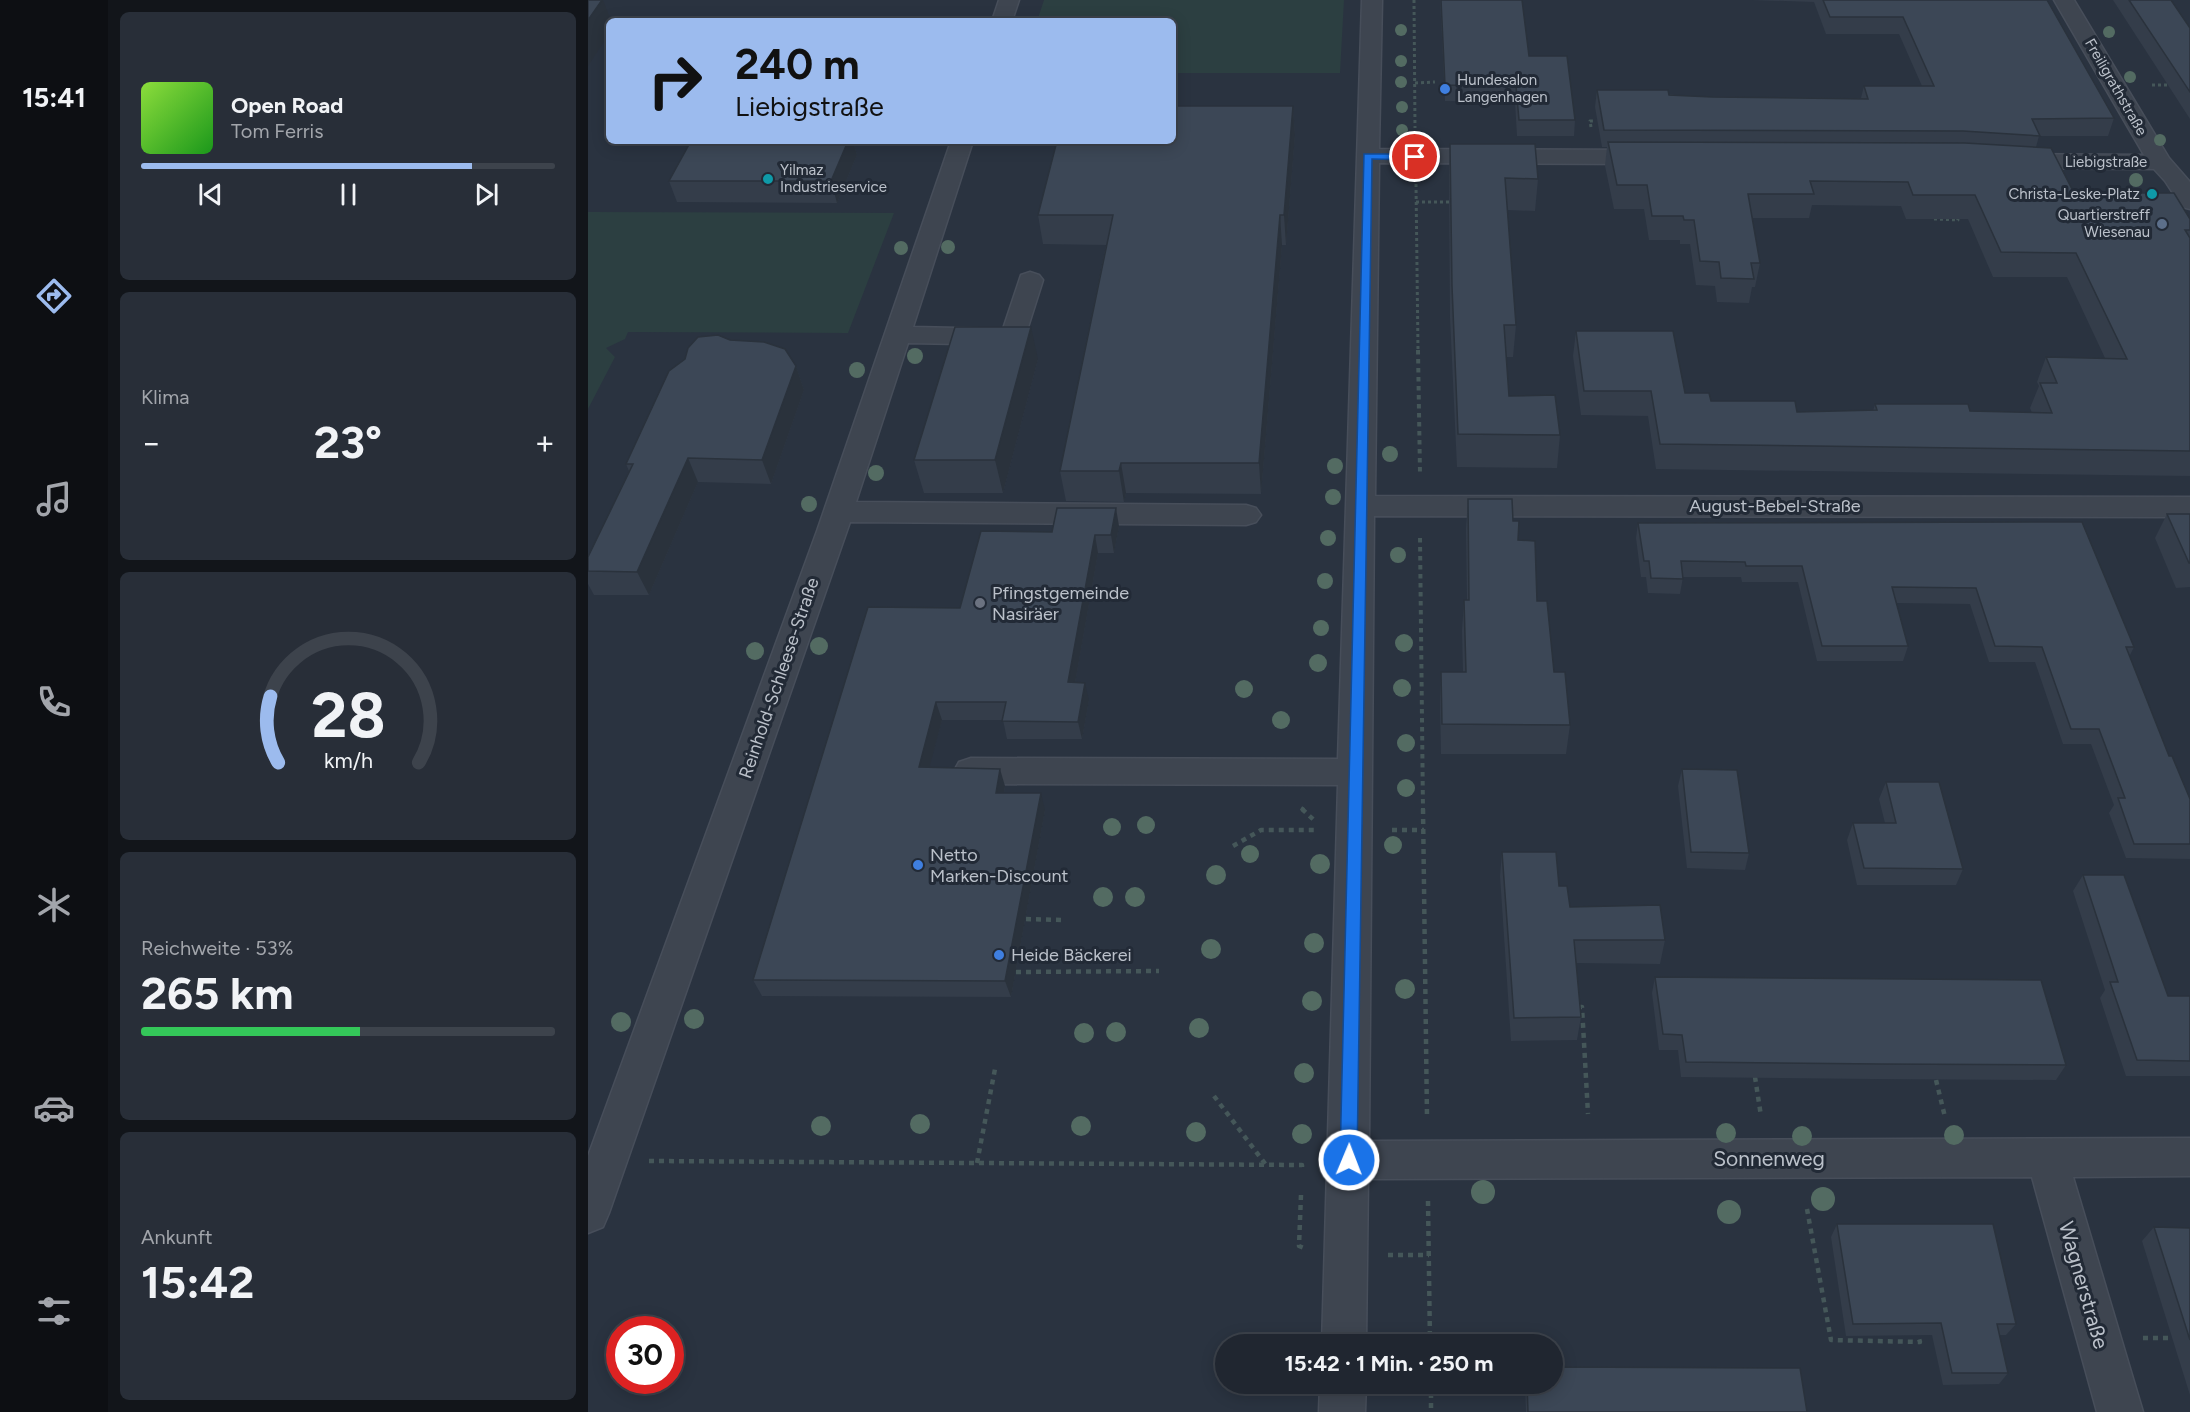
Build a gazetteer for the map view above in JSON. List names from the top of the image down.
{
  "streets": {
    "street": [
      "Freiligrathstraße",
      "Liebigstraße",
      "August-Bebel-Straße",
      "Reinhold-Schleese-Straße",
      "Sonnenweg",
      "Wagnerstraße"
    ]
  },
  "crossings": [
    ["Freiligrathstraße", "Liebigstraße"],
    ["Sonnenweg", "Wagnerstraße"]
  ],
  "places": [
    "Hundesalon Langenhagen",
    "Yilmaz Industrieservice",
    "Christa-Leske-Platz",
    "Quartierstreff Wiesenau",
    "Pfingstgemeinde Nasiräer",
    "Netto Marken-Discount",
    "Heide Bäckerei"
  ],
  "page": {
    "tabs": "15:41",
    "turn": ["240 m", "Liebigstraße"],
    "song": ["Open Road", "Tom Ferris"],
    "tile": [
      "Klima",
      ["Reichweite · 53%", "265 km"],
      ["Ankunft", "15:42"]
    ],
    "heat": ["−", "23°", "+"],
    "limit": "30",
    "trip": "15:42 · 1 Min. · 250 m",
    "gauge": ["28", "km/h"]
  }
}
